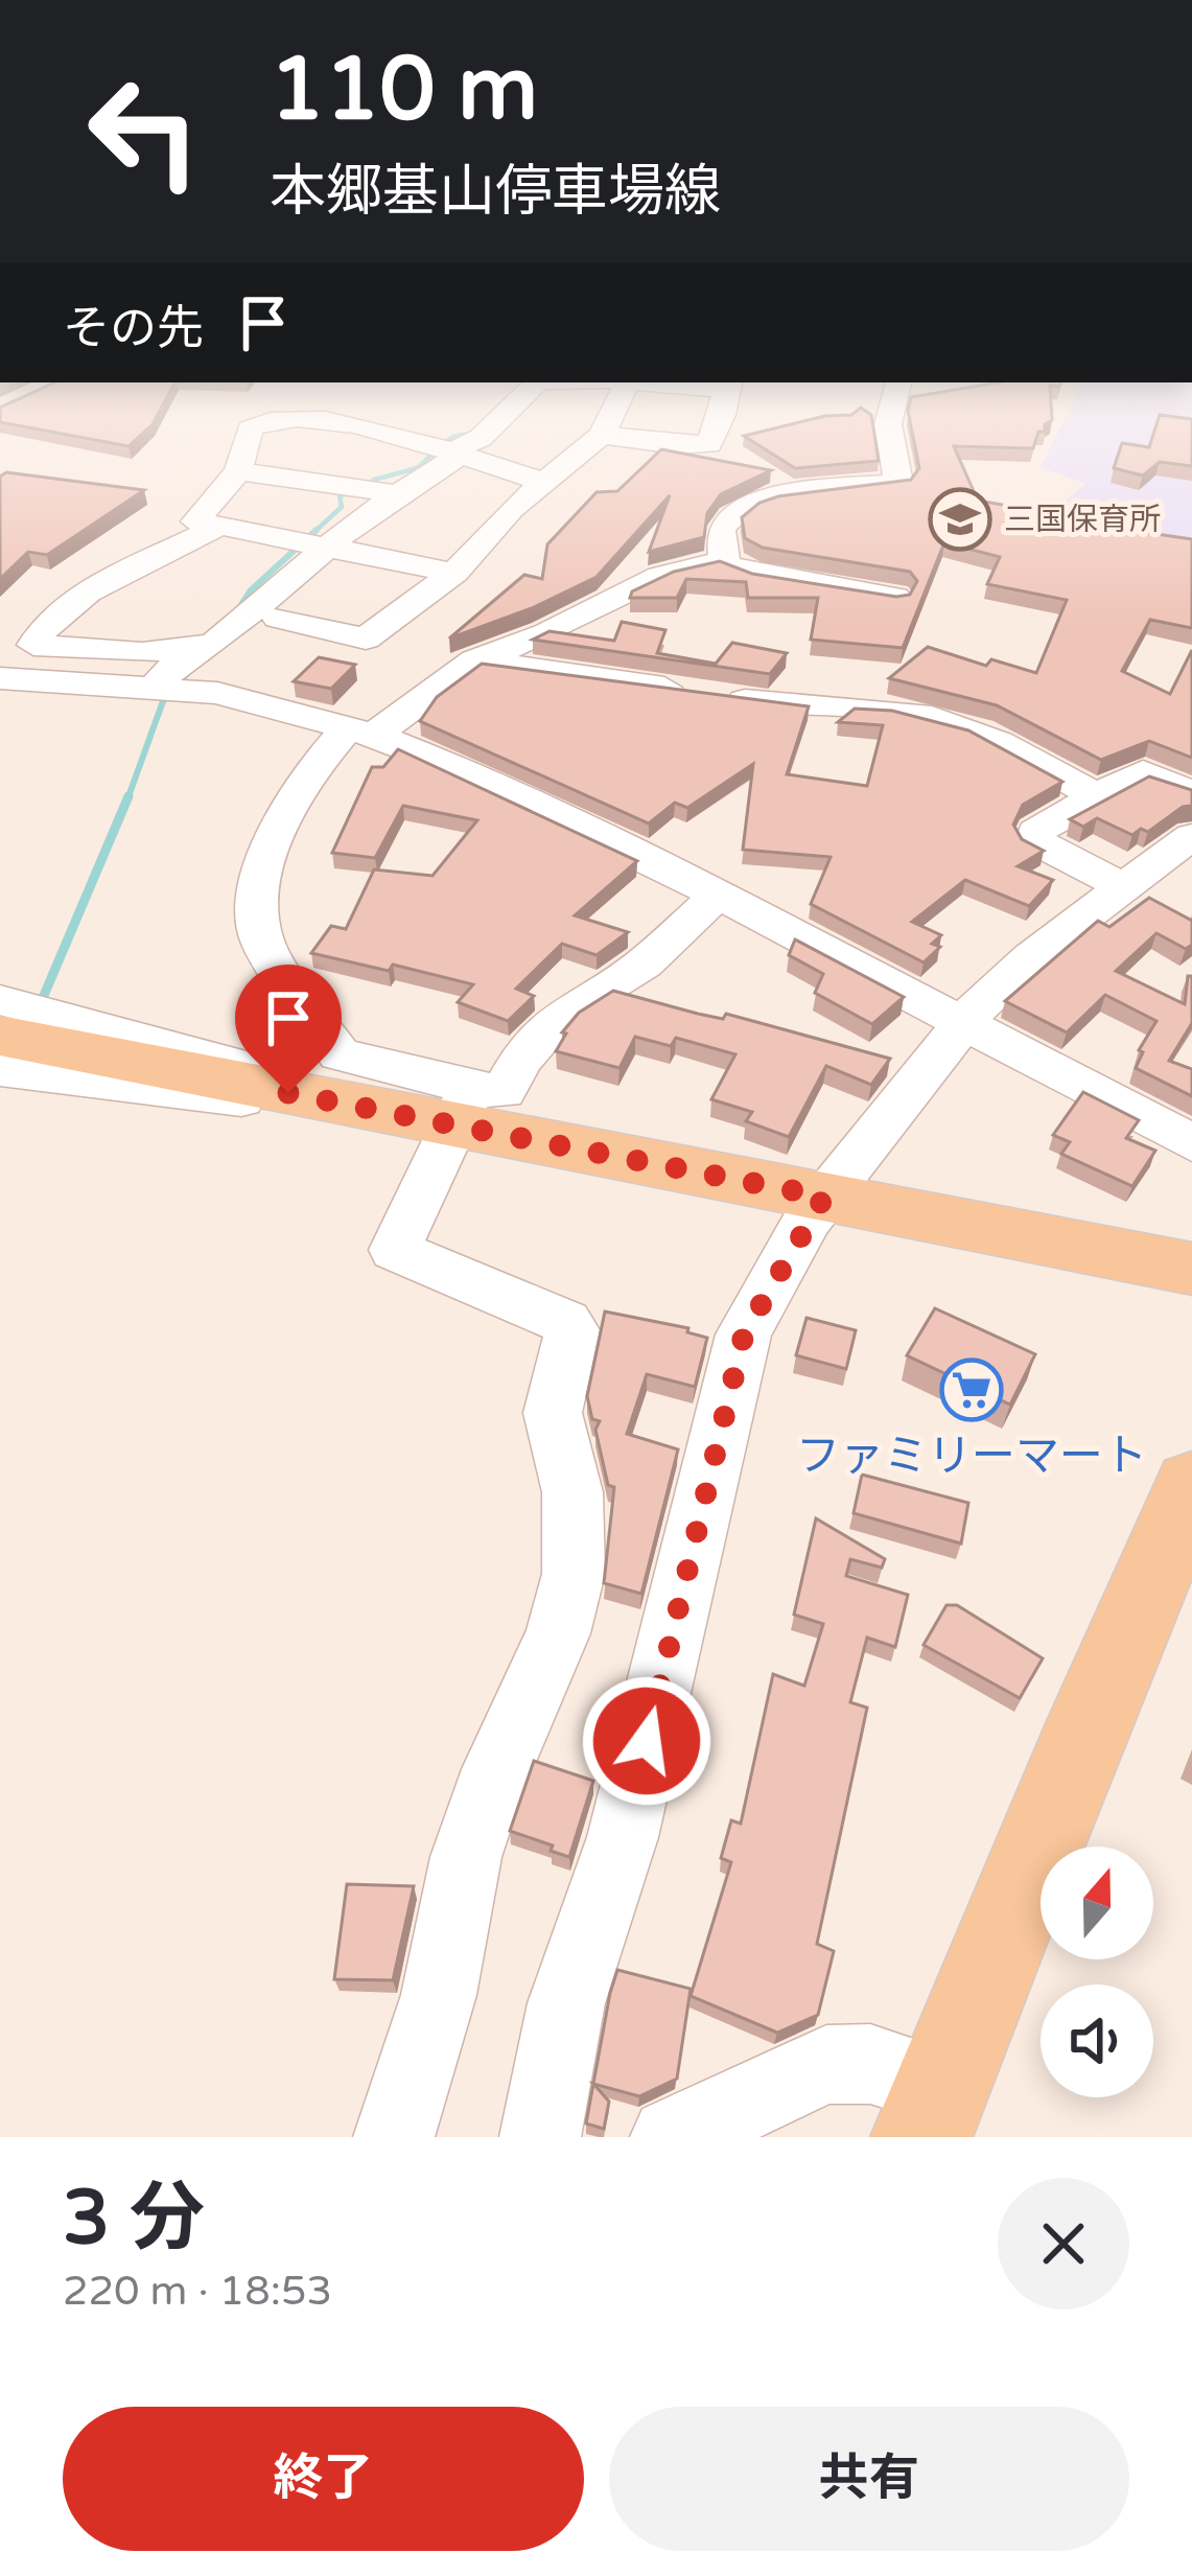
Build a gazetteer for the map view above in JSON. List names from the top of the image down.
{
  "places": {
    "school or university": ["三国保育所"],
    "supermarket": ["ファミリーマート"]
  },
  "north": "top",
  "page": {
    "turn": ["110 m", "本郷基山停車場線"],
    "then": "その先",
    "heading": ["3 分", "220 m · 18:53"],
    "buttons": ["終了", "共有"]
  }
}
